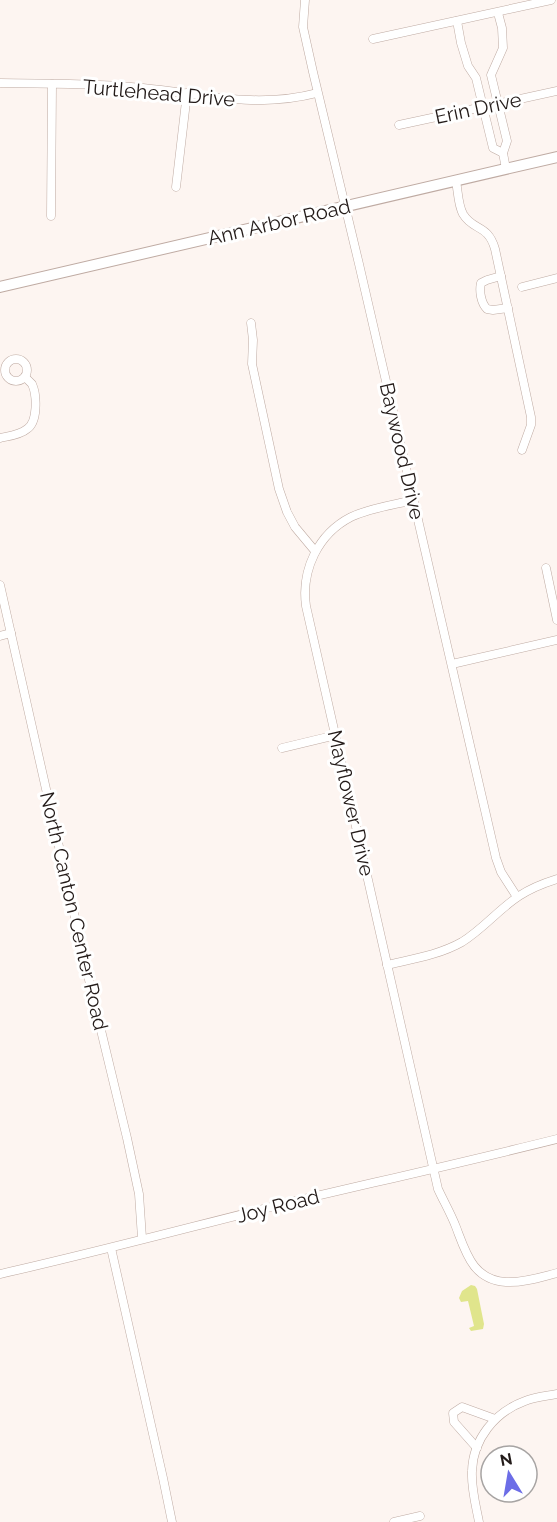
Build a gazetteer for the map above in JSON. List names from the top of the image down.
{
  "streets": {
    "main road": ["Ann Arbor Road"],
    "street": [
      "Turtlehead Drive",
      "Erin Drive",
      "Baywood Drive",
      "Mayflower Drive",
      "North Canton Center Road",
      "Joy Road"
    ]
  },
  "crossings": [
    ["Turtlehead Drive", "Baywood Drive"],
    ["Ann Arbor Road", "Baywood Drive"],
    ["Baywood Drive", "Mayflower Drive"],
    ["Mayflower Drive", "Joy Road"],
    ["North Canton Center Road", "Joy Road"]
  ],
  "north": "top"
}
